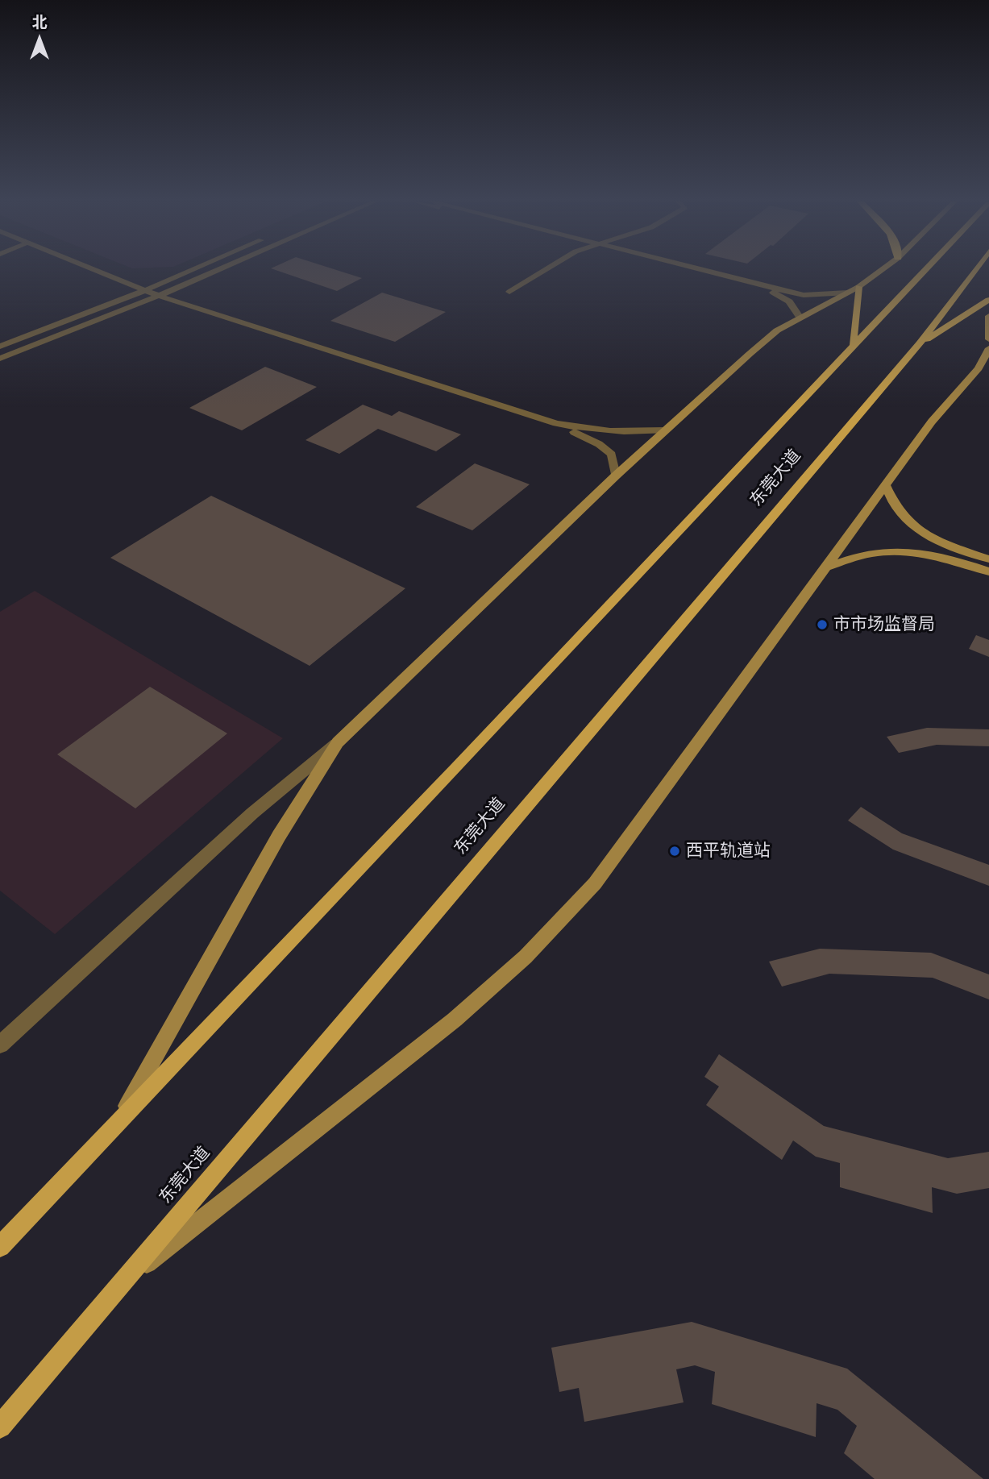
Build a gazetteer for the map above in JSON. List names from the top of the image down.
{
  "streets": {
    "main road": ["东莞大道"]
  },
  "places": ["市市场监督局", "西平轨道站"],
  "north": "top"
}
